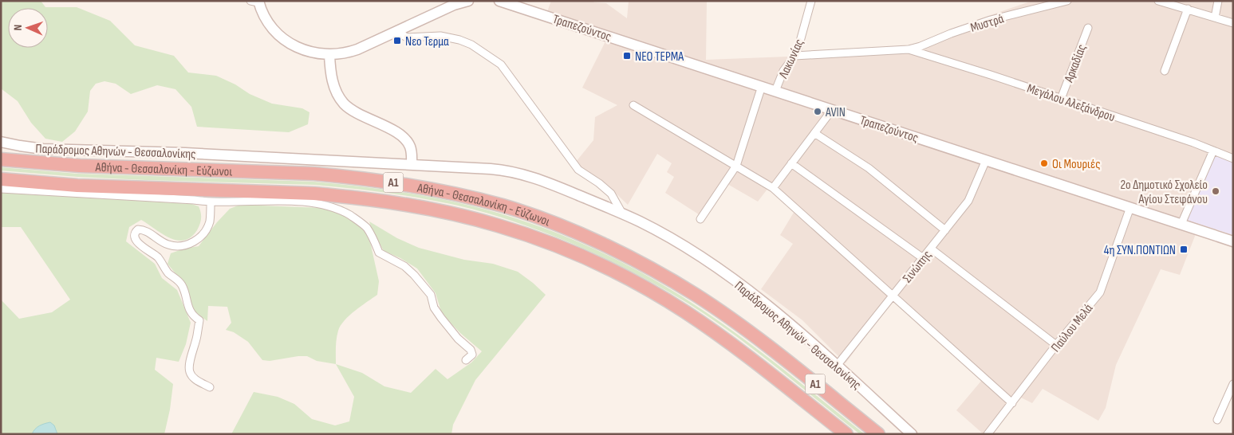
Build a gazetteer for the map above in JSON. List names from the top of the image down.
{
  "streets": {
    "highway": ["Αθήνα - Θεσσαλονίκη - Εύζωνοι", "Α1"],
    "main road": ["Τραπεζούντος", "Παράδρομος Αθηνών - Θεσσαλονίκης"],
    "street": [
      "Μυστρά",
      "Λακωνίας",
      "Αρκαδίας",
      "Μεγάλου Αλεξάνδρου",
      "Σινώπης",
      "Παύλου Μελά"
    ]
  },
  "crossings": [
    ["Μυστρά", "Μεγάλου Αλεξάνδρου"],
    ["Τραπεζούντος", "Λακωνίας"],
    ["Τραπεζούντος", "Σινώπης"],
    ["Τραπεζούντος", "Παύλου Μελά"],
    ["Αρκαδίας", "Μεγάλου Αλεξάνδρου"],
    ["Παράδρομος Αθηνών - Θεσσαλονίκης", "Σινώπης"]
  ],
  "places": {
    "transit": ["Νεο Τερμα", "ΝΕΟ ΤΕΡΜΑ", "4η ΣΥΝ.ΠΟΝΤΙΩΝ"],
    "other": ["AVIN", "Οι Μουριές", "2ο Δημοτικό Σχολείο Αγίου Στεφάνου"]
  },
  "north": "left"
}
